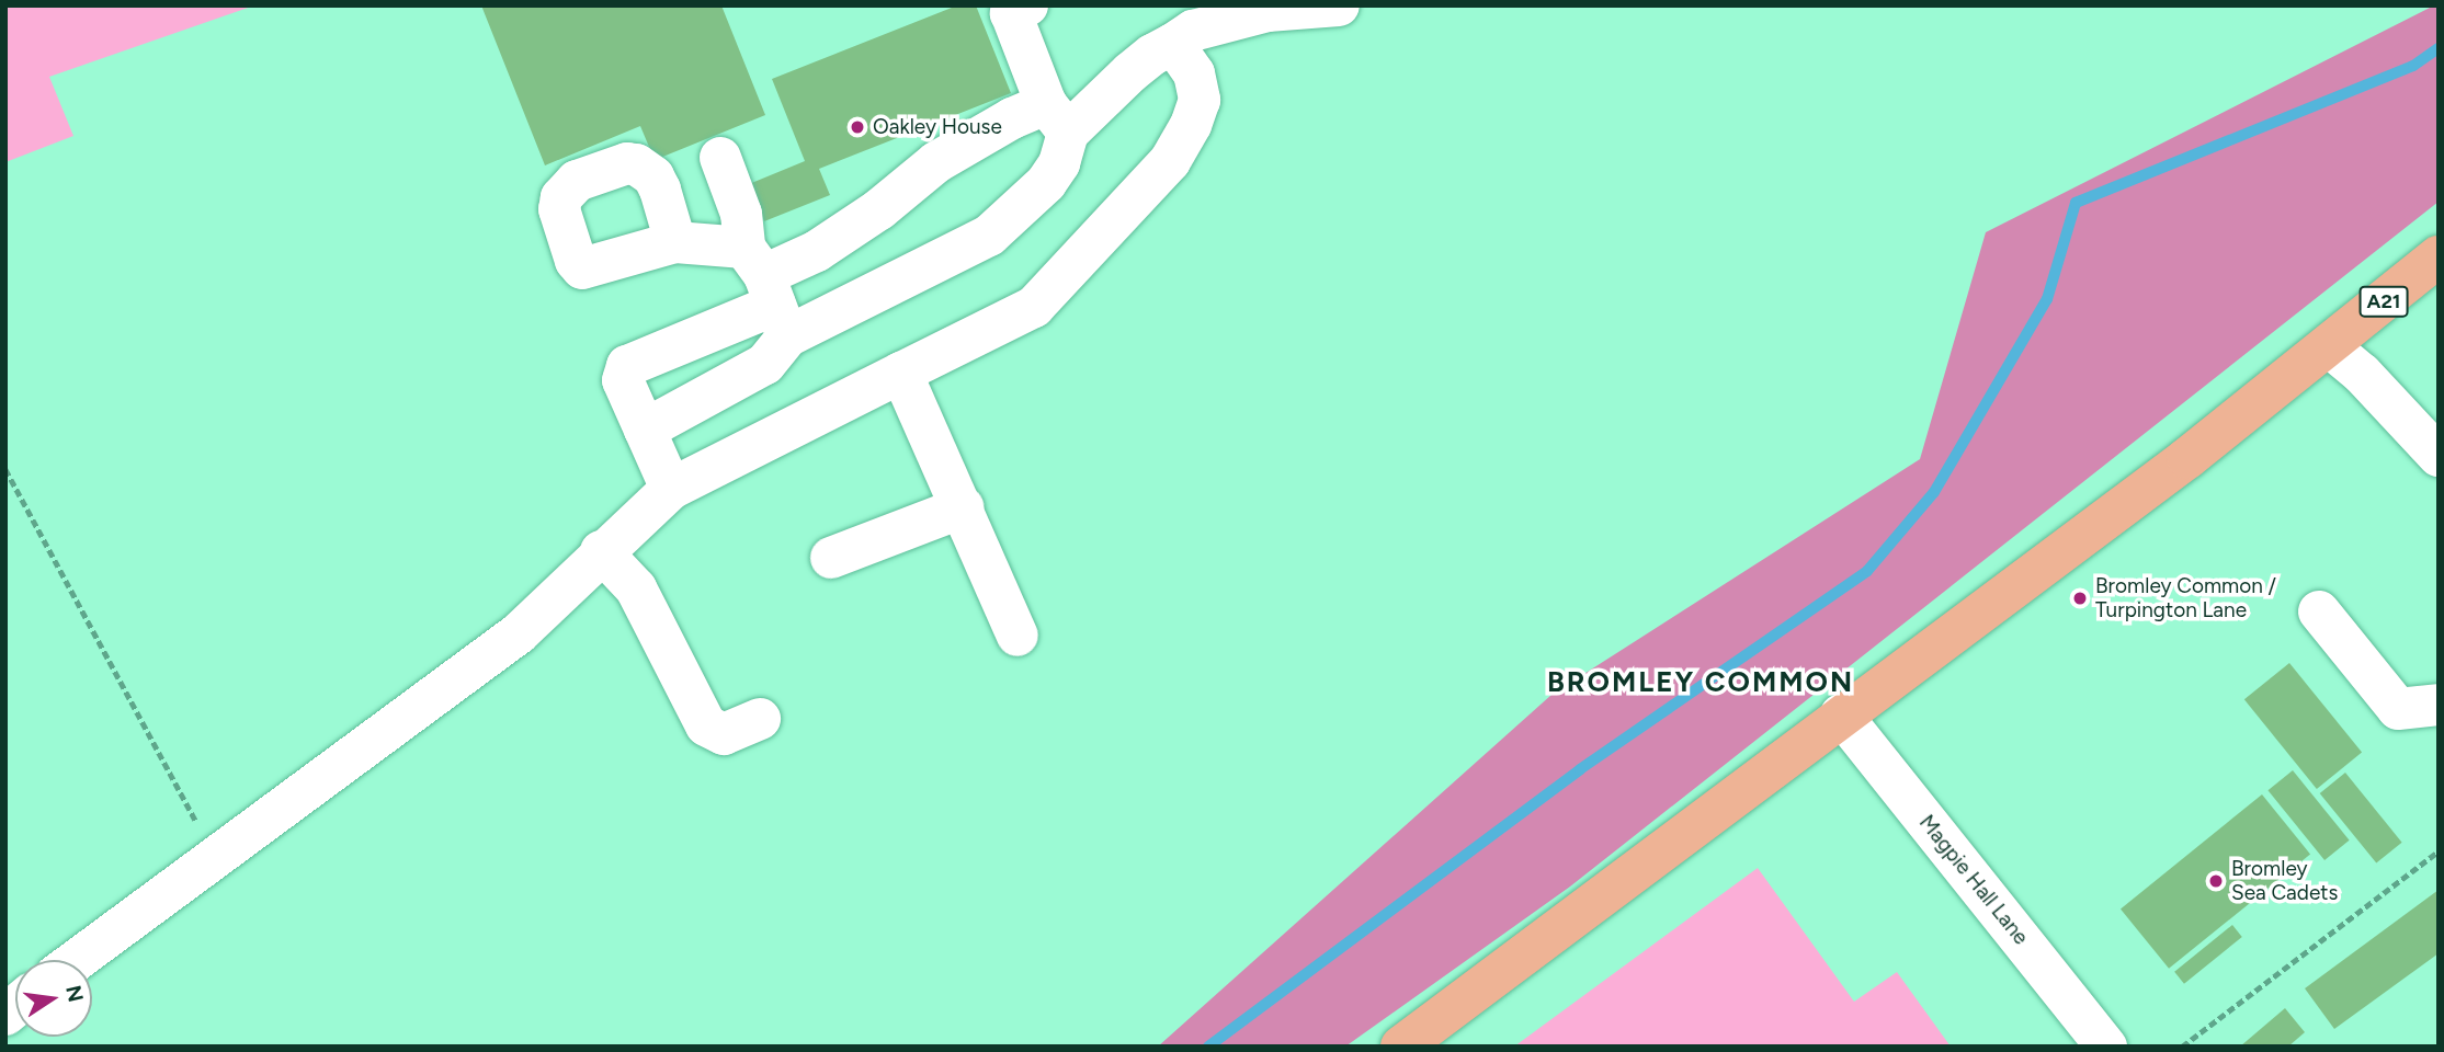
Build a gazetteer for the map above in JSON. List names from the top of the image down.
{
  "streets": {
    "main road": ["A21"],
    "street": ["Magpie Hall Lane"]
  },
  "crossings": [
    ["A21", "Magpie Hall Lane"]
  ],
  "districts": ["BROMLEY COMMON"],
  "places": ["Oakley House", "Bromley Common / Turpington Lane", "Bromley Sea Cadets"],
  "north": "right"
}
